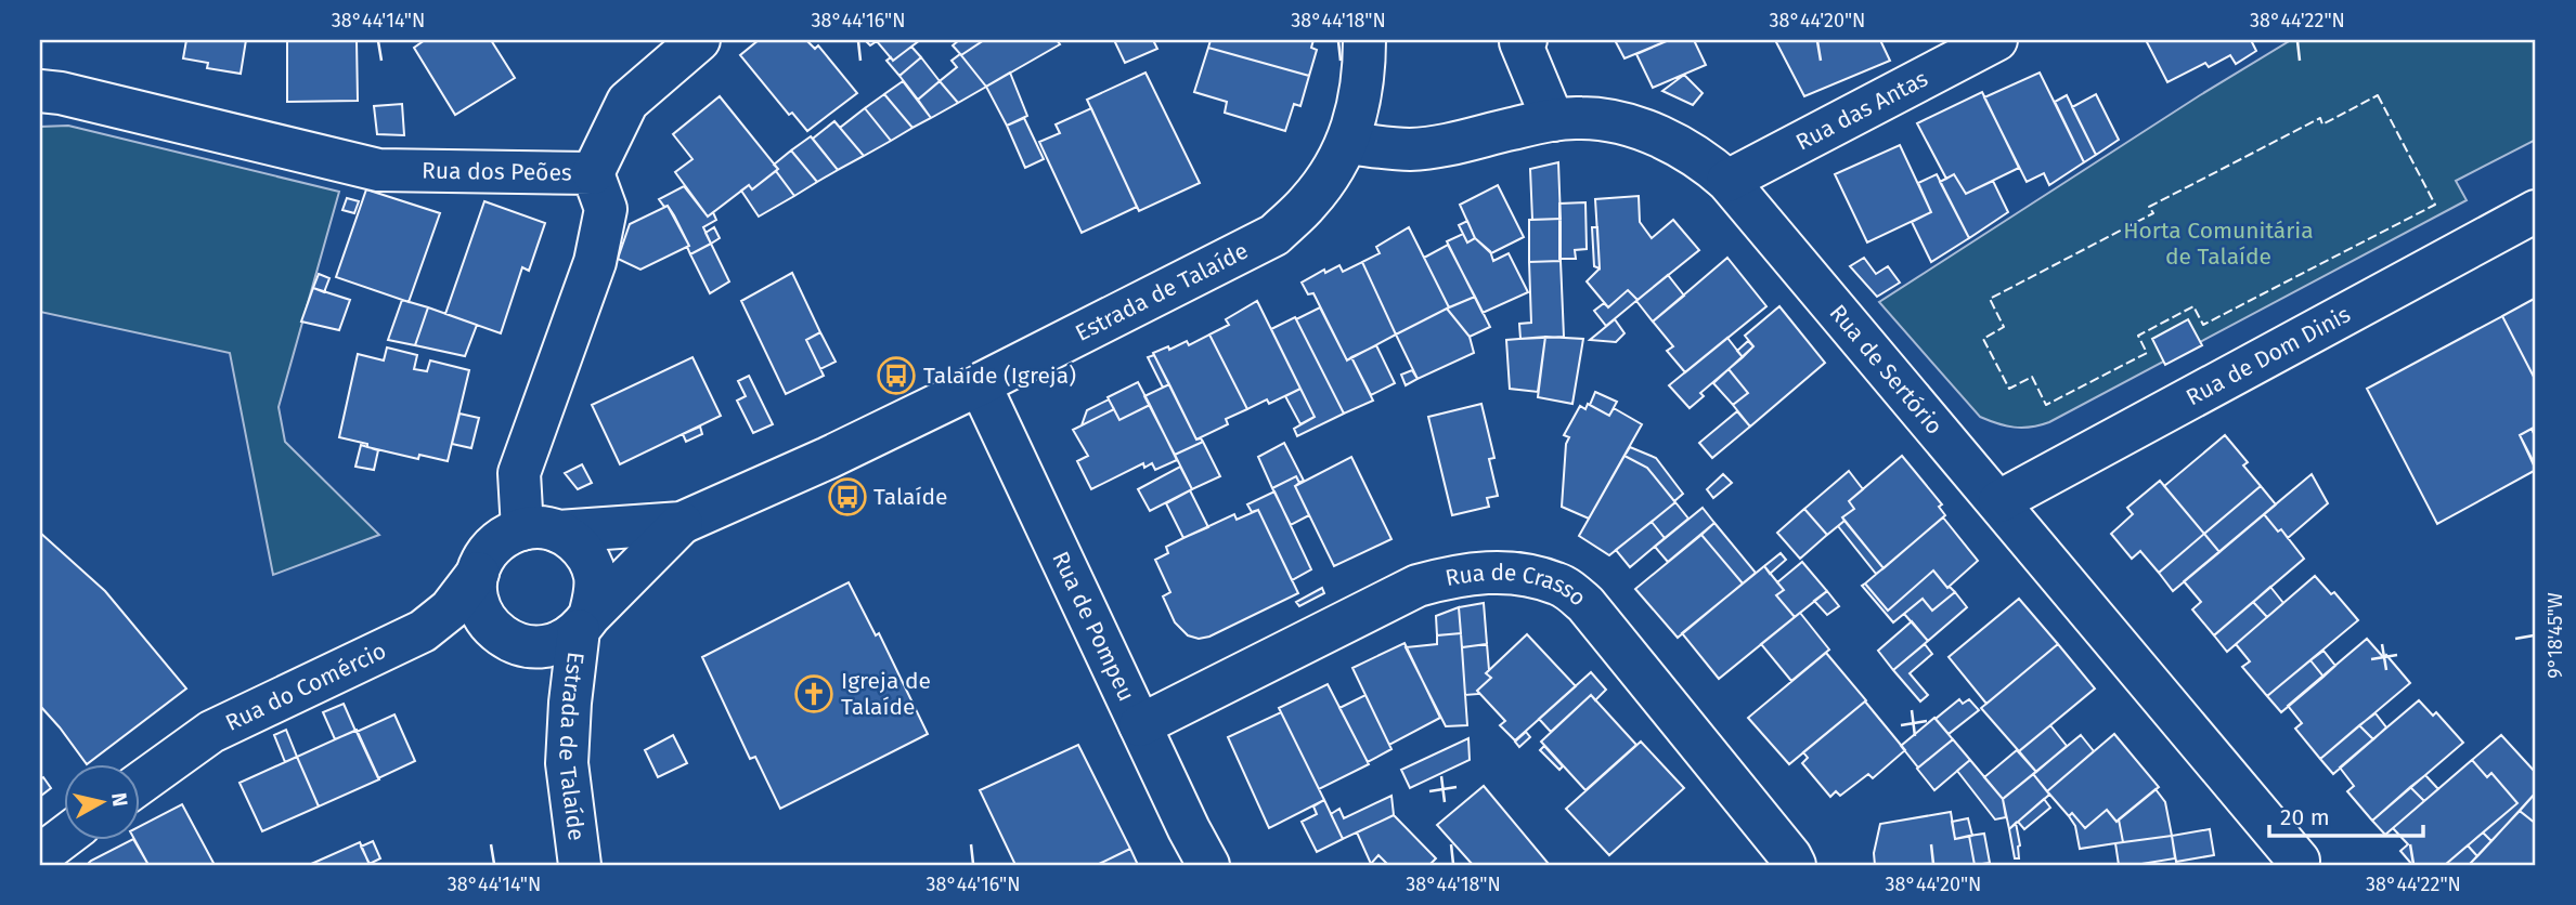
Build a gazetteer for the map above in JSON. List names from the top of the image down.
{
  "streets": {
    "street": [
      "Rua das Antas",
      "Rua dos Peões",
      "Estrada de Talaíde",
      "Rua de Dom Dinis",
      "Rua de Sertório",
      "Rua de Crasso",
      "Rua de Pompeu",
      "Rua do Comércio"
    ]
  },
  "crossings": [
    ["Rua das Antas", "Rua de Sertório"],
    ["Rua dos Peões", "Estrada de Talaíde"],
    ["Rua dos Peões", "Rua do Comércio"],
    ["Estrada de Talaíde", "Rua de Sertório"],
    ["Estrada de Talaíde", "Rua de Pompeu"],
    ["Estrada de Talaíde", "Rua do Comércio"],
    ["Rua de Dom Dinis", "Rua de Sertório"],
    ["Rua de Crasso", "Rua de Pompeu"]
  ],
  "parks": ["Horta Comunitária de Talaíde"],
  "places": {
    "bus stop": ["Talaíde (Igreja)", "Talaíde"],
    "church": ["Igreja de Talaíde"]
  },
  "scale_bar": "20 m",
  "north": "right",
  "coordinates": [
    "38°44'14\"N",
    "38°44'16\"N",
    "38°44'18\"N",
    "38°44'20\"N",
    "38°44'22\"N",
    "9°18'45\"W"
  ]
}
